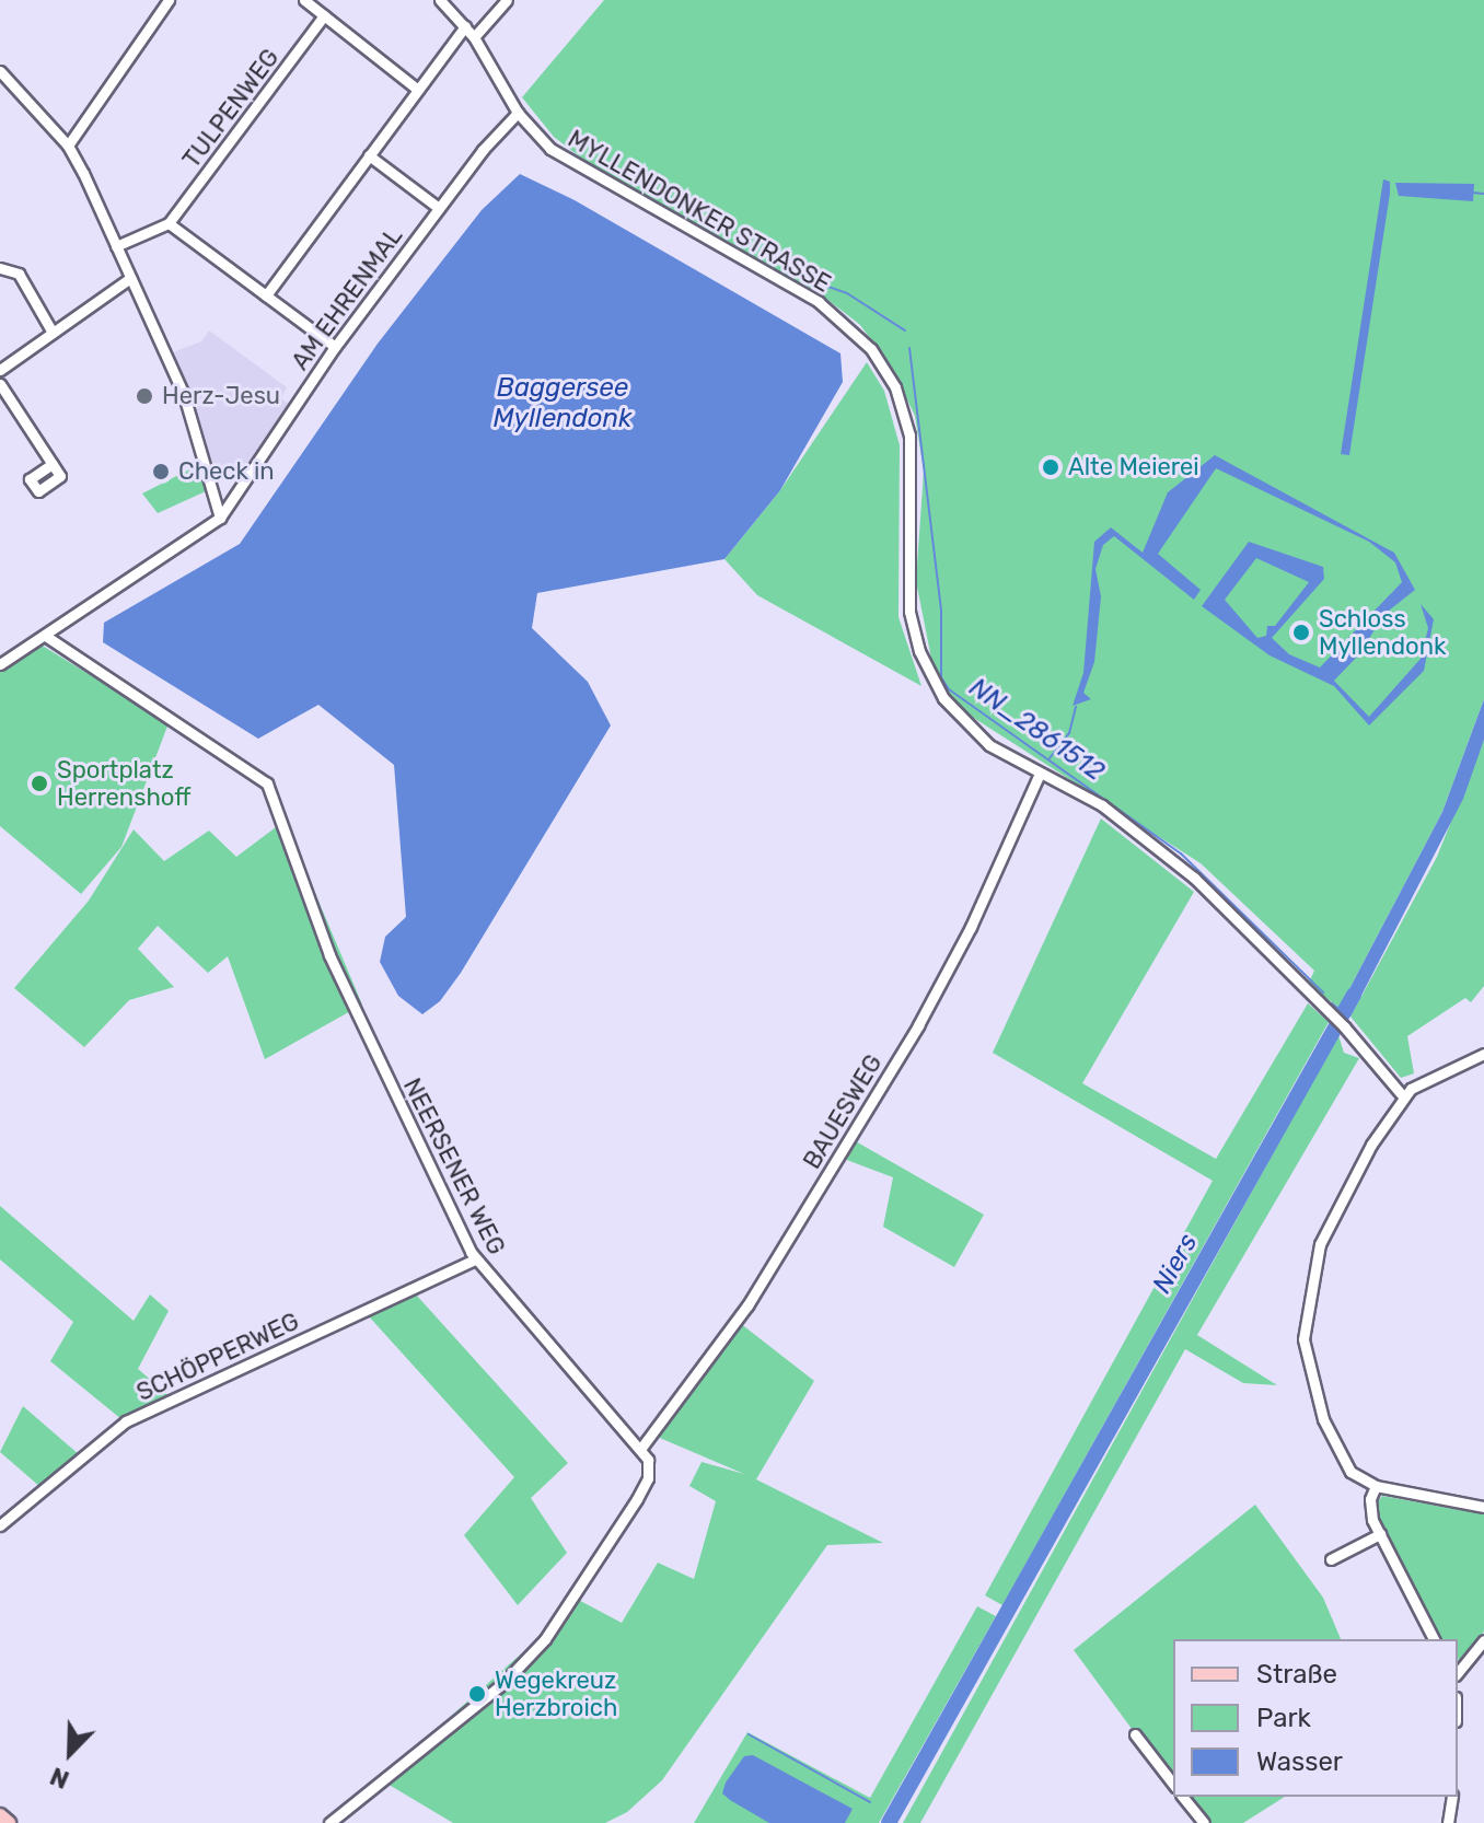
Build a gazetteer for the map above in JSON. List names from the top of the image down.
{
  "streets": {
    "street": [
      "TULPENWEG",
      "MYLLENDONKER STRASSE",
      "AM EHRENMAL",
      "BAUESWEG",
      "NEERSENER WEG",
      "SCHÖPPERWEG"
    ]
  },
  "crossings": [
    ["MYLLENDONKER STRASSE", "AM EHRENMAL"],
    ["MYLLENDONKER STRASSE", "BAUESWEG"],
    ["BAUESWEG", "NEERSENER WEG"],
    ["NEERSENER WEG", "SCHÖPPERWEG"]
  ],
  "water": ["Baggersee Myllendonk", "NN_2861512", "Niers"],
  "places": [
    "Herz-Jesu",
    "Alte Meierei",
    "Check in",
    "Schloss Myllendonk",
    "Sportplatz Herrenshoff",
    "Wegekreuz Herzbroich"
  ],
  "legend": ["Straße", "Park", "Wasser"],
  "north": "bottom left"
}
